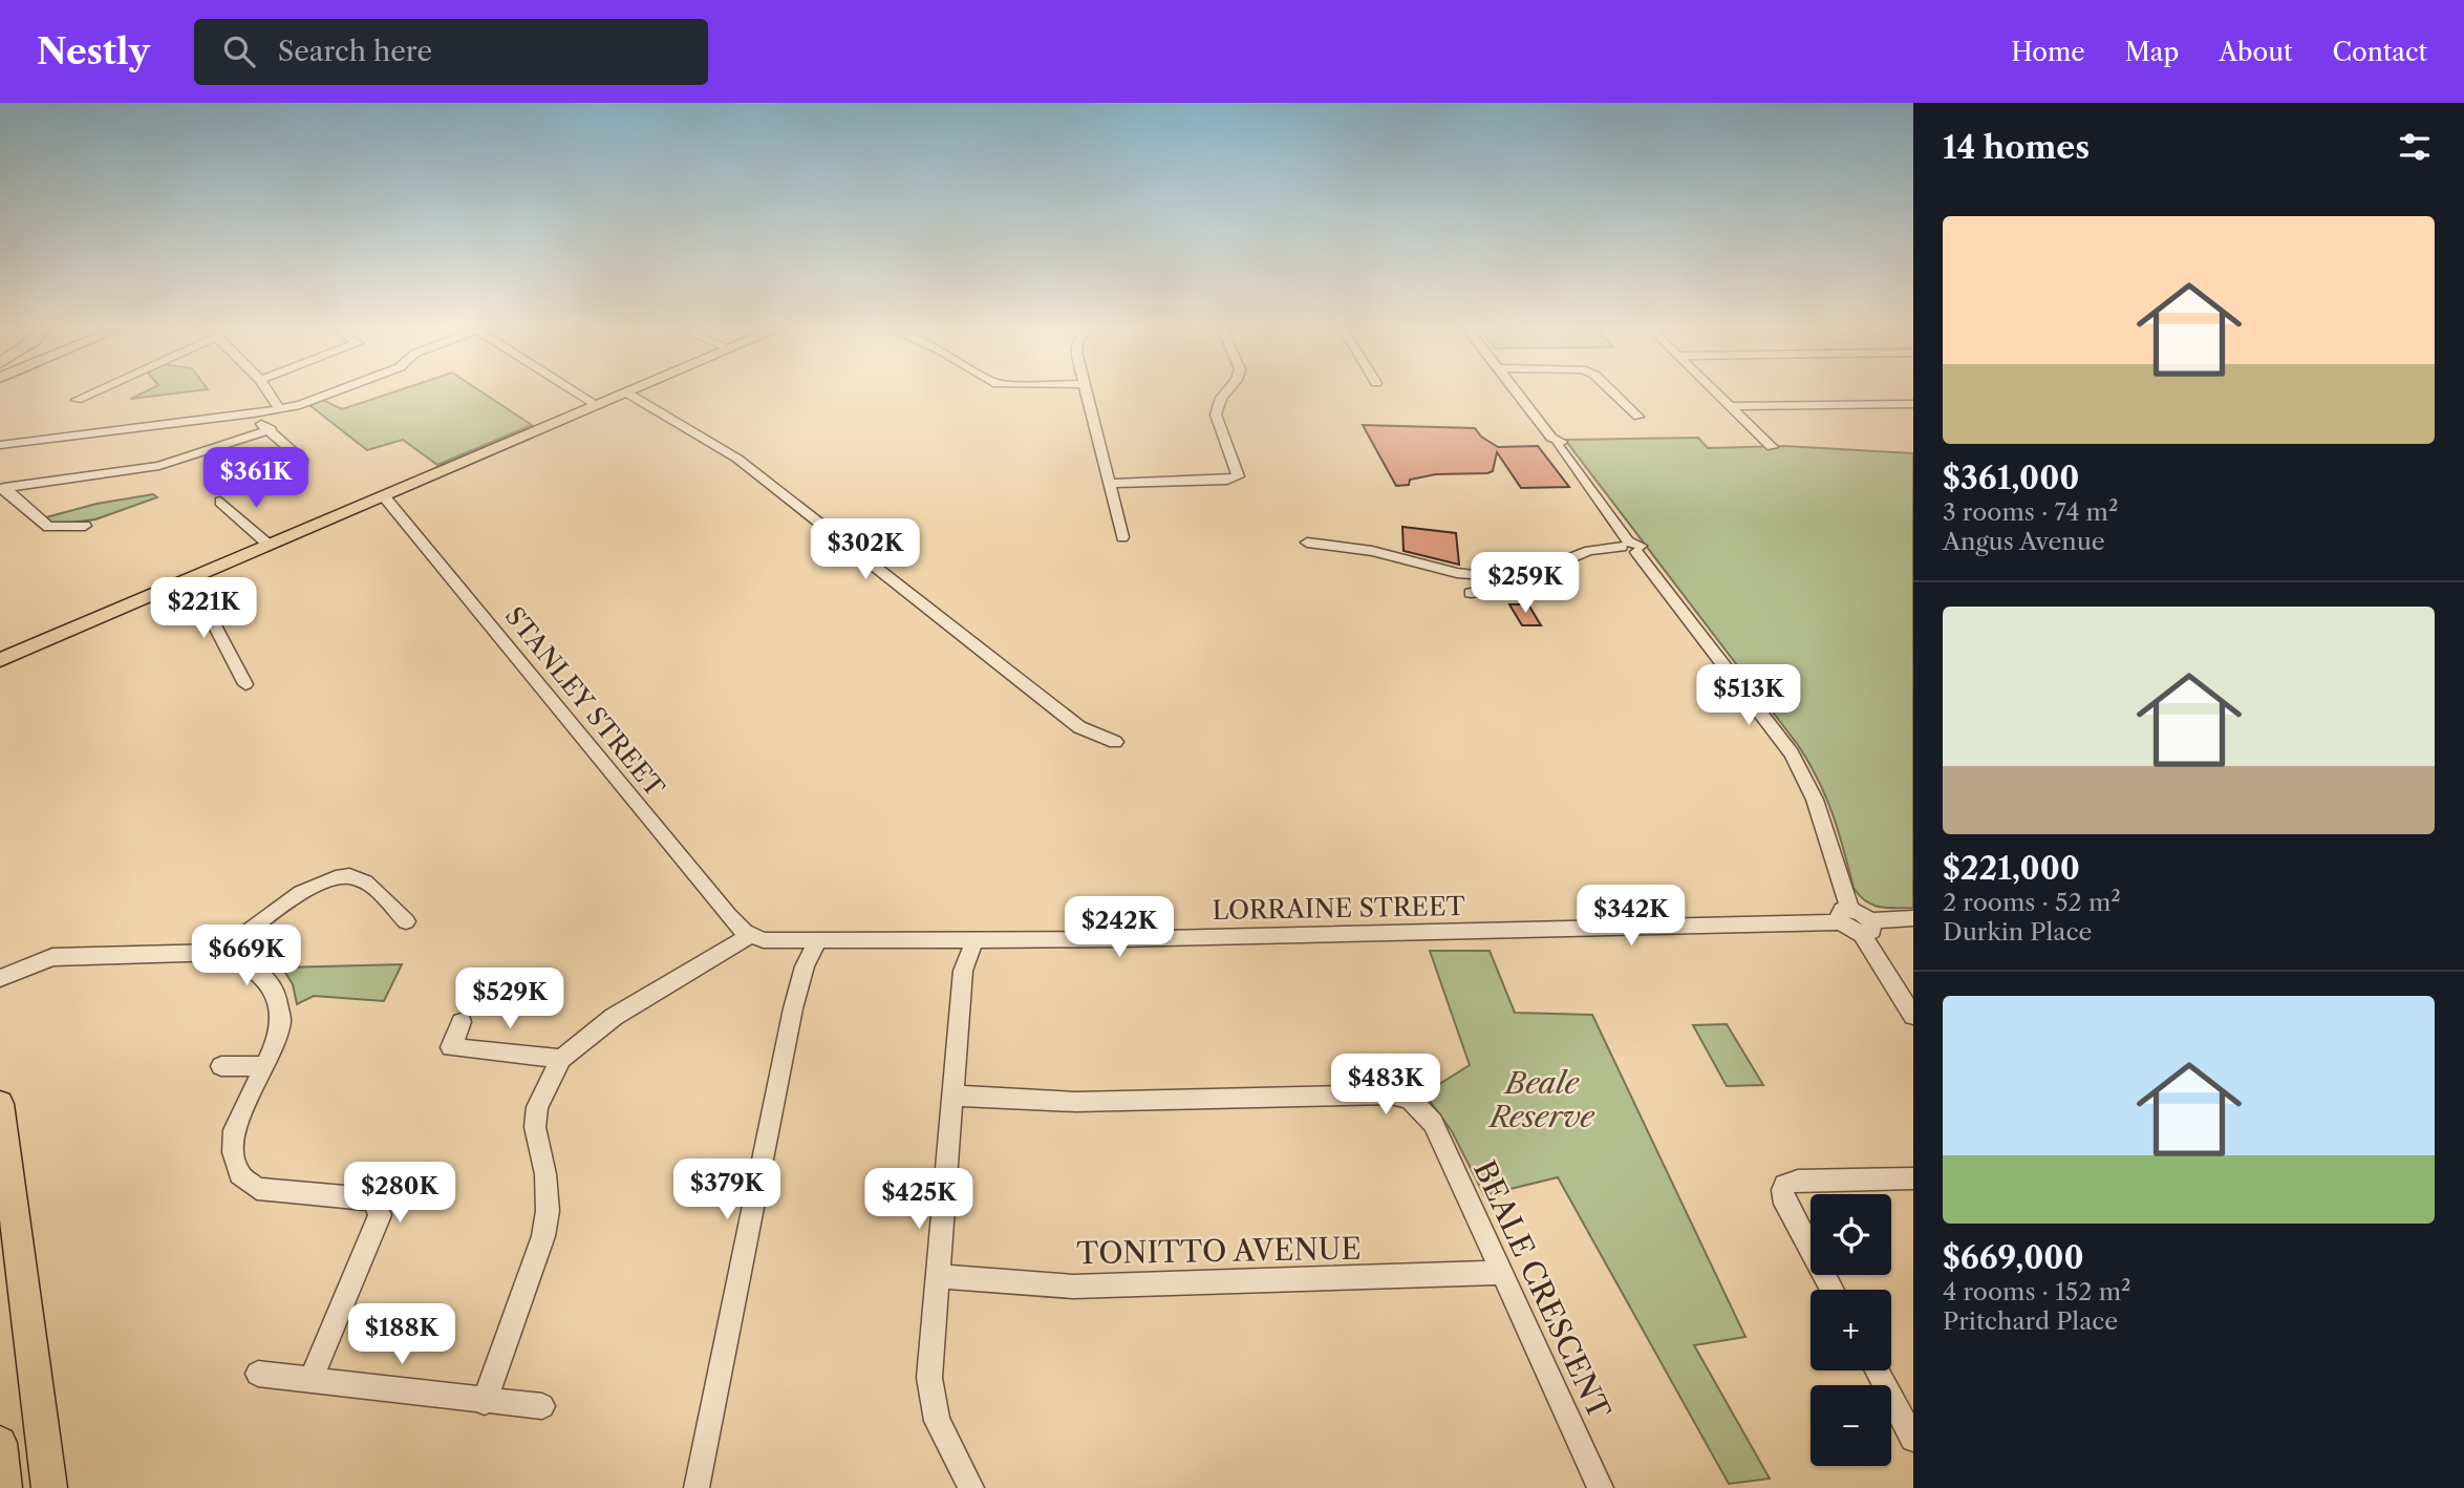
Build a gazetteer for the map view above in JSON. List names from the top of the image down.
{
  "streets": {
    "street": [
      "STANLEY STREET",
      "LORRAINE STREET",
      "TONITTO AVENUE",
      "BEALE CRESCENT"
    ]
  },
  "crossings": [
    ["STANLEY STREET", "LORRAINE STREET"],
    ["TONITTO AVENUE", "BEALE CRESCENT"]
  ],
  "parks": ["Beale Reserve"],
  "page": {
    "header": "Nestly",
    "search": "Search here",
    "nav": [
      "Home",
      "Map",
      "About",
      "Contact"
    ],
    "heading": "14 homes",
    "list": [
      {
        "name": "$361,000",
        "note": "3 rooms · 74 m² · Angus Avenue"
      },
      {
        "name": "$221,000",
        "note": "2 rooms · 52 m² · Durkin Place"
      },
      {
        "name": "$669,000",
        "note": "4 rooms · 152 m² · Pritchard Place"
      }
    ],
    "price": [
      "$361K",
      "$302K",
      "$259K",
      "$221K",
      "$513K",
      "$342K",
      "$242K",
      "$669K",
      "$529K",
      "$483K",
      "$379K",
      "$280K",
      "$425K",
      "$188K"
    ],
    "map_buttons": ["+", "−"]
  }
}
